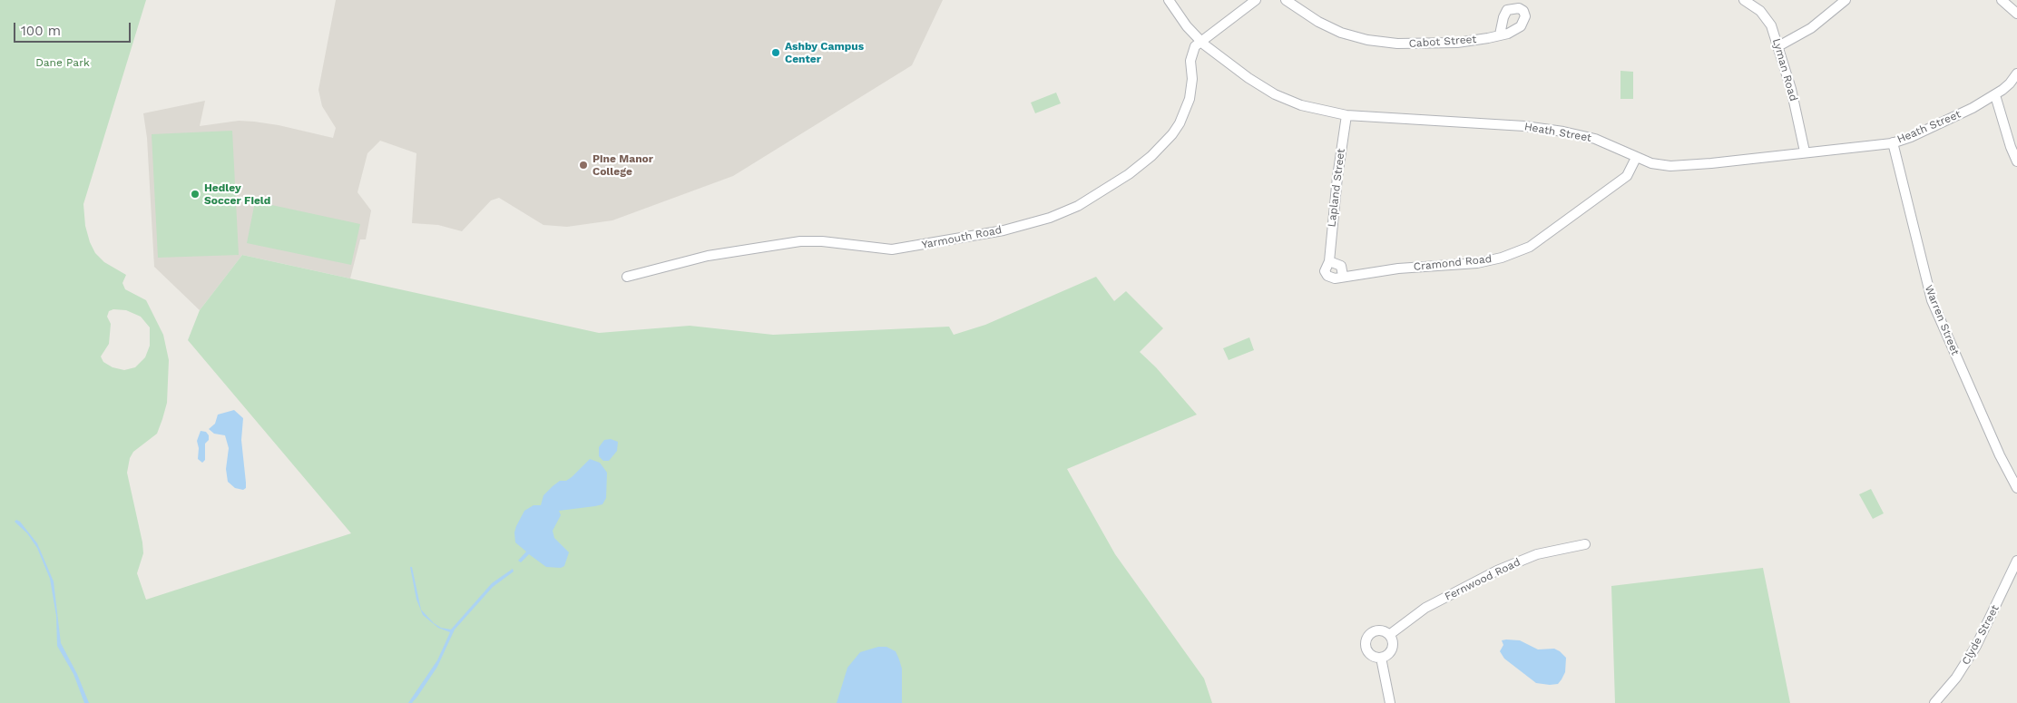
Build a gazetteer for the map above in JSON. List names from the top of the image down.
{
  "streets": {
    "street": [
      "Cabot Street",
      "Lyman Road",
      "Heath Street",
      "Lapland Street",
      "Yarmouth Road",
      "Cramond Road",
      "Warren Street",
      "Fernwood Road",
      "Clyde Street"
    ]
  },
  "crossings": [
    ["Lyman Road", "Heath Street"],
    ["Heath Street", "Lapland Street"],
    ["Heath Street", "Yarmouth Road"],
    ["Heath Street", "Cramond Road"],
    ["Heath Street", "Warren Street"],
    ["Lapland Street", "Cramond Road"]
  ],
  "parks": ["Dane Park"],
  "places": ["Ashby Campus Center", "Pine Manor College", "Hedley Soccer Field"],
  "scale_bar": "100 m"
}
